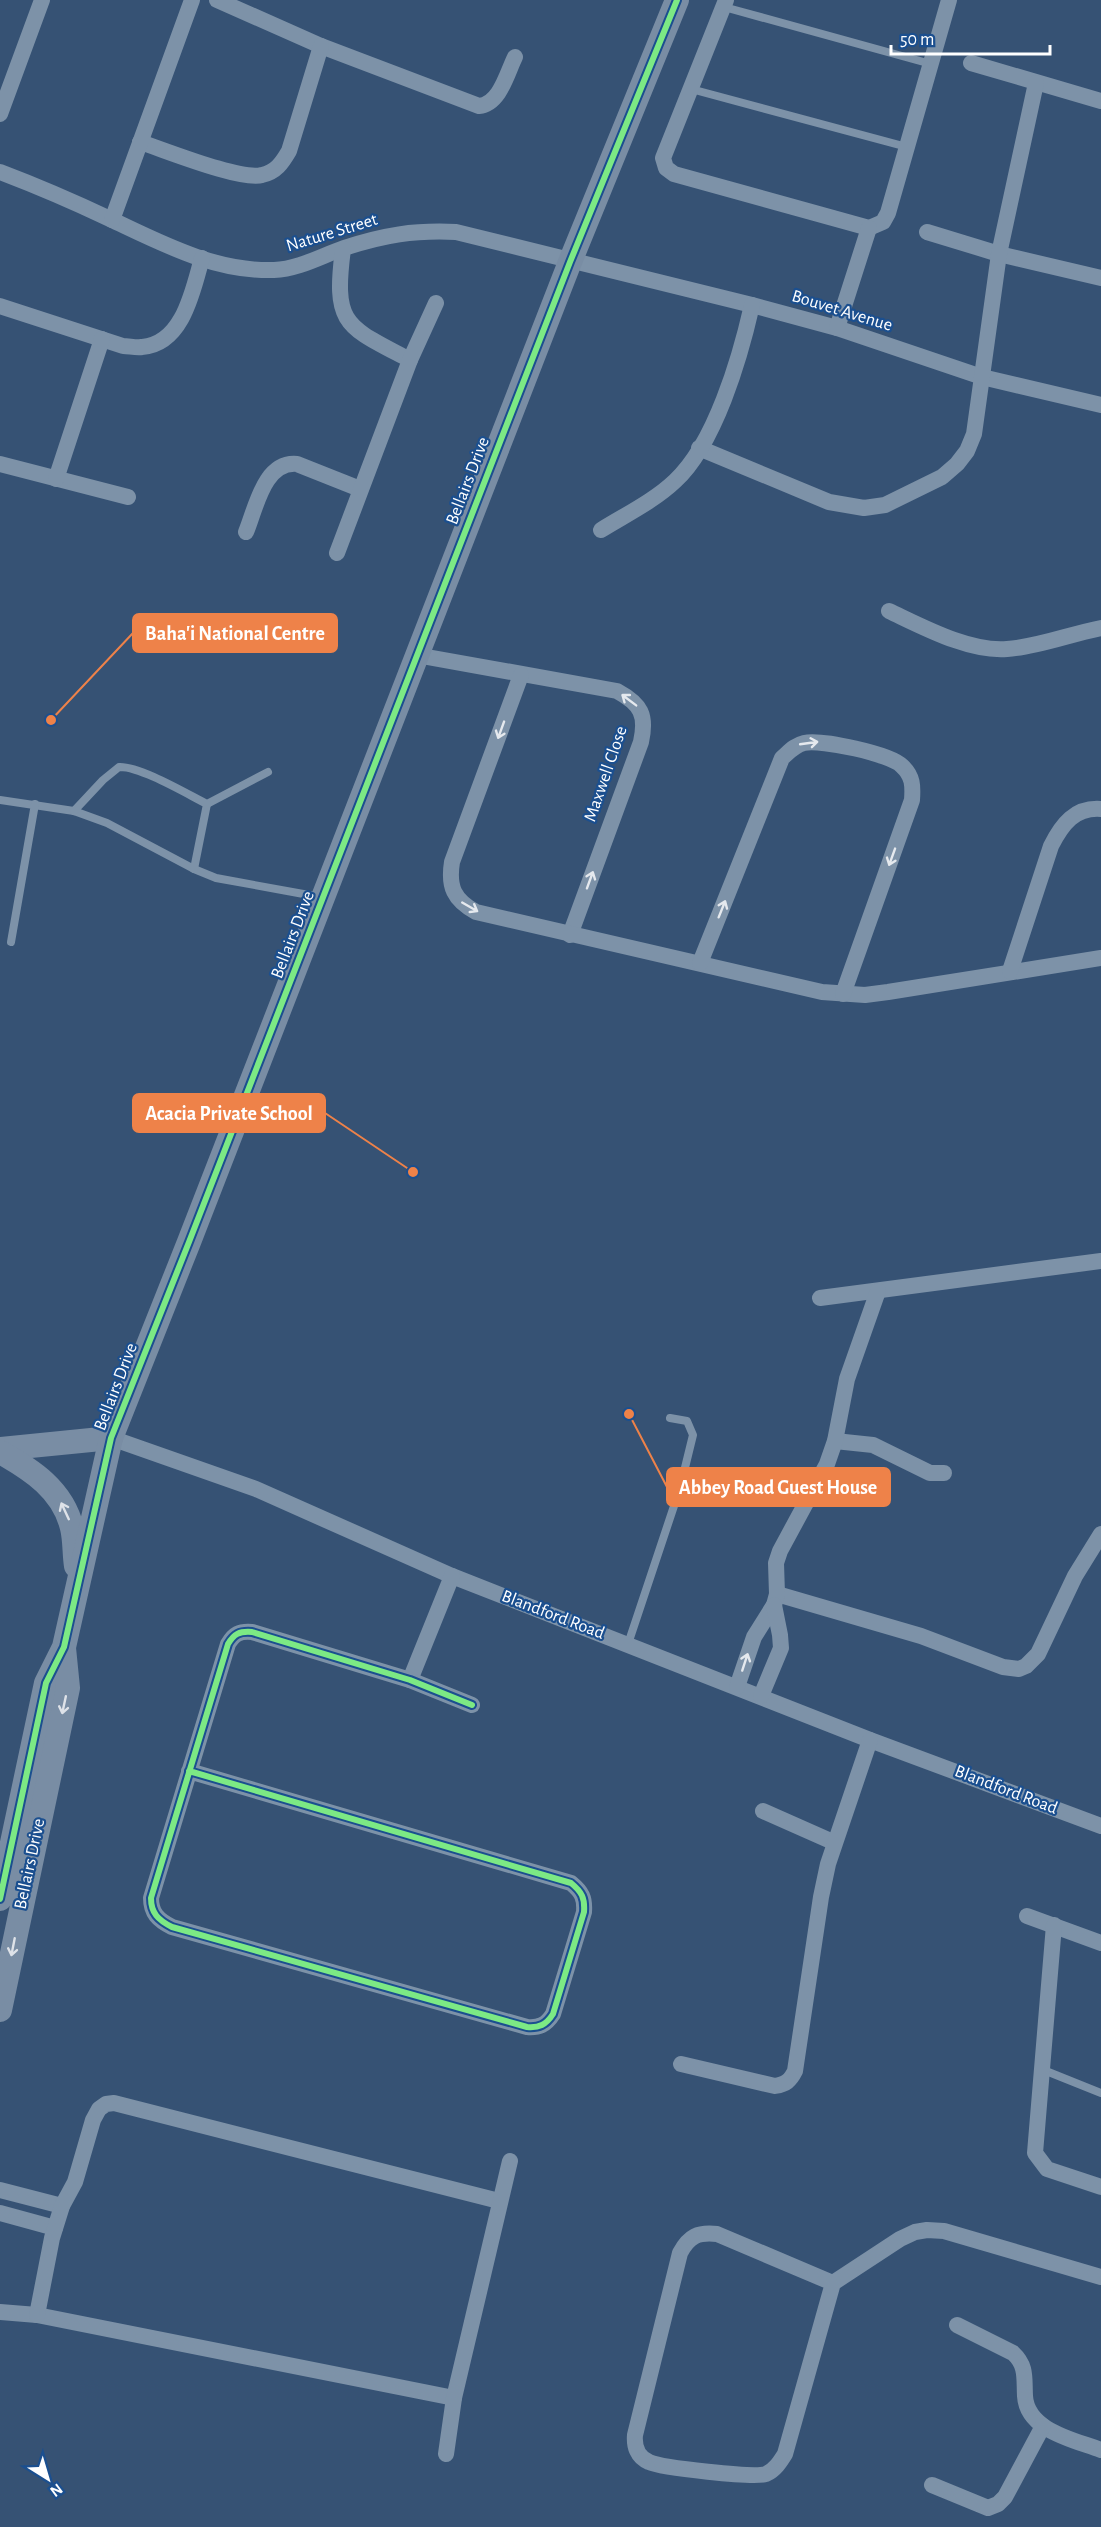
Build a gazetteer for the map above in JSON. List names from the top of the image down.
{
  "streets": {
    "street": [
      "Nature Street",
      "Bouvet Avenue",
      "Bellairs Drive",
      "Maxwell Close",
      "Blandford Road"
    ]
  },
  "crossings": [
    ["Nature Street", "Bouvet Avenue"],
    ["Nature Street", "Bellairs Drive"],
    ["Bouvet Avenue", "Bellairs Drive"],
    ["Bellairs Drive", "Maxwell Close"],
    ["Bellairs Drive", "Blandford Road"]
  ],
  "places": ["Baha'i National Centre", "Acacia Private School", "Abbey Road Guest House"],
  "scale_bar": "50 m",
  "north": "bottom right"
}
